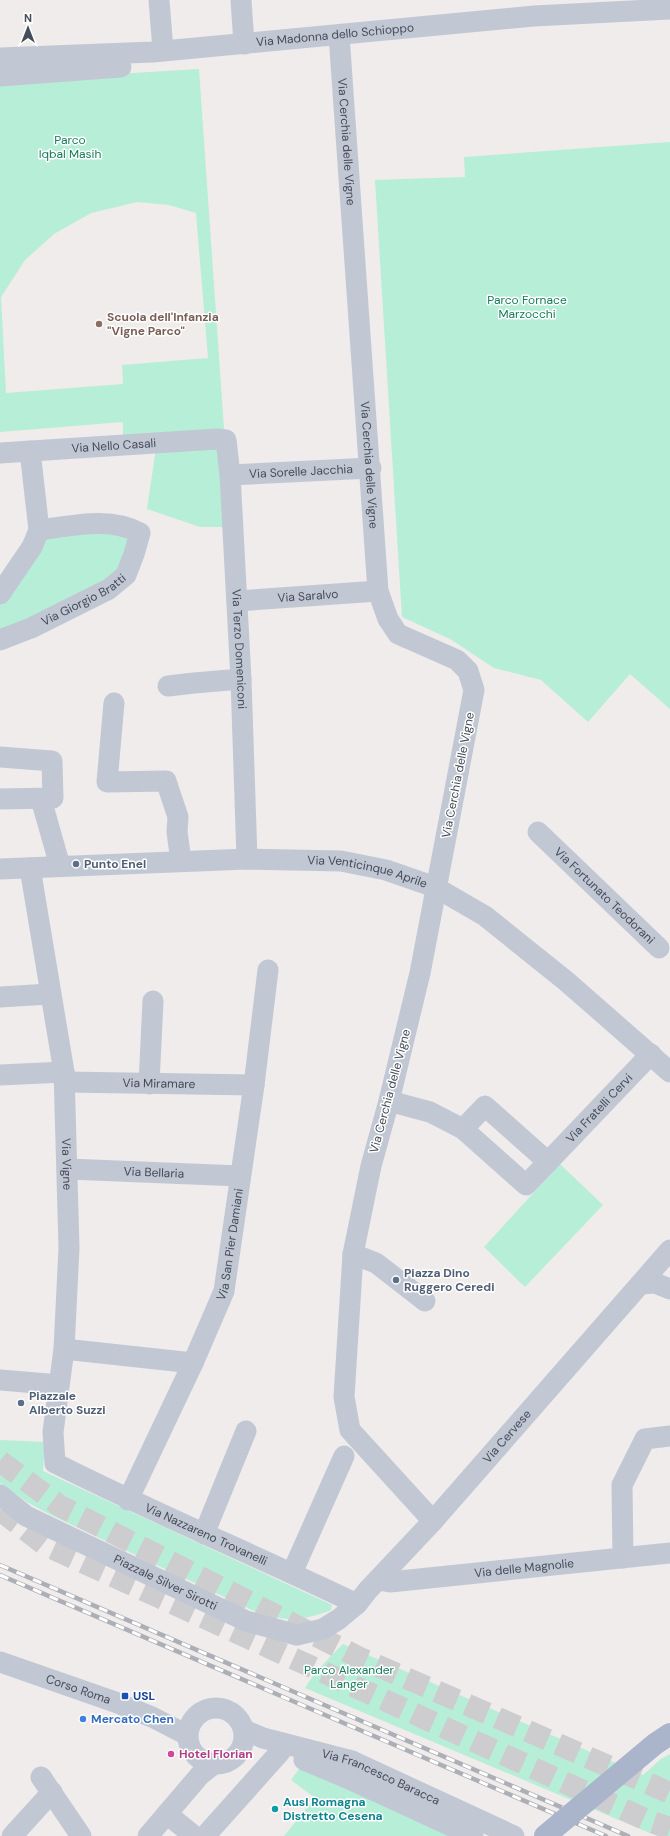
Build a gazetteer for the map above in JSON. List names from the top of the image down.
{
  "streets": {
    "street": [
      "Via Madonna dello Schioppo",
      "Via Cerchia delle Vigne",
      "Via Nello Casali",
      "Via Sorelle Jacchia",
      "Via Saralvo",
      "Via Giorgio Bratti",
      "Via Terzo Domeniconi",
      "Via Venticinque Aprile",
      "Via Fortunato Teodorani",
      "Via Miramare",
      "Via Fratelli Cervi",
      "Via Vigne",
      "Via Bellaria",
      "Via San Pier Damiani",
      "Via Cervese",
      "Via Nazzareno Trovanelli",
      "Via delle Magnolie",
      "Piazzale Silver Sirotti",
      "Corso Roma",
      "Via Francesco Baracca"
    ]
  },
  "crossings": [
    ["Via Madonna dello Schioppo", "Via Cerchia delle Vigne"],
    ["Via Cerchia delle Vigne", "Via Sorelle Jacchia"],
    ["Via Cerchia delle Vigne", "Via Saralvo"],
    ["Via Cerchia delle Vigne", "Via Venticinque Aprile"],
    ["Via Cerchia delle Vigne", "Via Fratelli Cervi"],
    ["Via Cerchia delle Vigne", "Via Cervese"],
    ["Via Nello Casali", "Via Terzo Domeniconi"],
    ["Via Sorelle Jacchia", "Via Terzo Domeniconi"],
    ["Via Saralvo", "Via Terzo Domeniconi"],
    ["Via Terzo Domeniconi", "Via Venticinque Aprile"],
    ["Via Venticinque Aprile", "Via Fratelli Cervi"],
    ["Via Venticinque Aprile", "Via Vigne"],
    ["Via Miramare", "Via Vigne"],
    ["Via Miramare", "Via San Pier Damiani"],
    ["Via Vigne", "Via Bellaria"],
    ["Via Vigne", "Via Nazzareno Trovanelli"],
    ["Via Bellaria", "Via San Pier Damiani"],
    ["Via San Pier Damiani", "Via Nazzareno Trovanelli"],
    ["Via Cervese", "Via Nazzareno Trovanelli"],
    ["Via Cervese", "Via delle Magnolie"],
    ["Via Cervese", "Piazzale Silver Sirotti"],
    ["Corso Roma", "Via Francesco Baracca"]
  ],
  "parks": ["Parco Iqbal Masih", "Parco Fornace Marzocchi", "Parco Alexander Langer"],
  "places": {
    "other": [
      "Scuola dell'Infanzia \"Vigne Parco\"",
      "Punto Enel",
      "Piazza Dino Ruggero Ceredi",
      "Piazzale Alberto Suzzi",
      "Mercato Chen",
      "Hotel Florian",
      "Ausl Romagna Distretto Cesena"
    ],
    "transit": ["USL"]
  },
  "north": "top"
}
